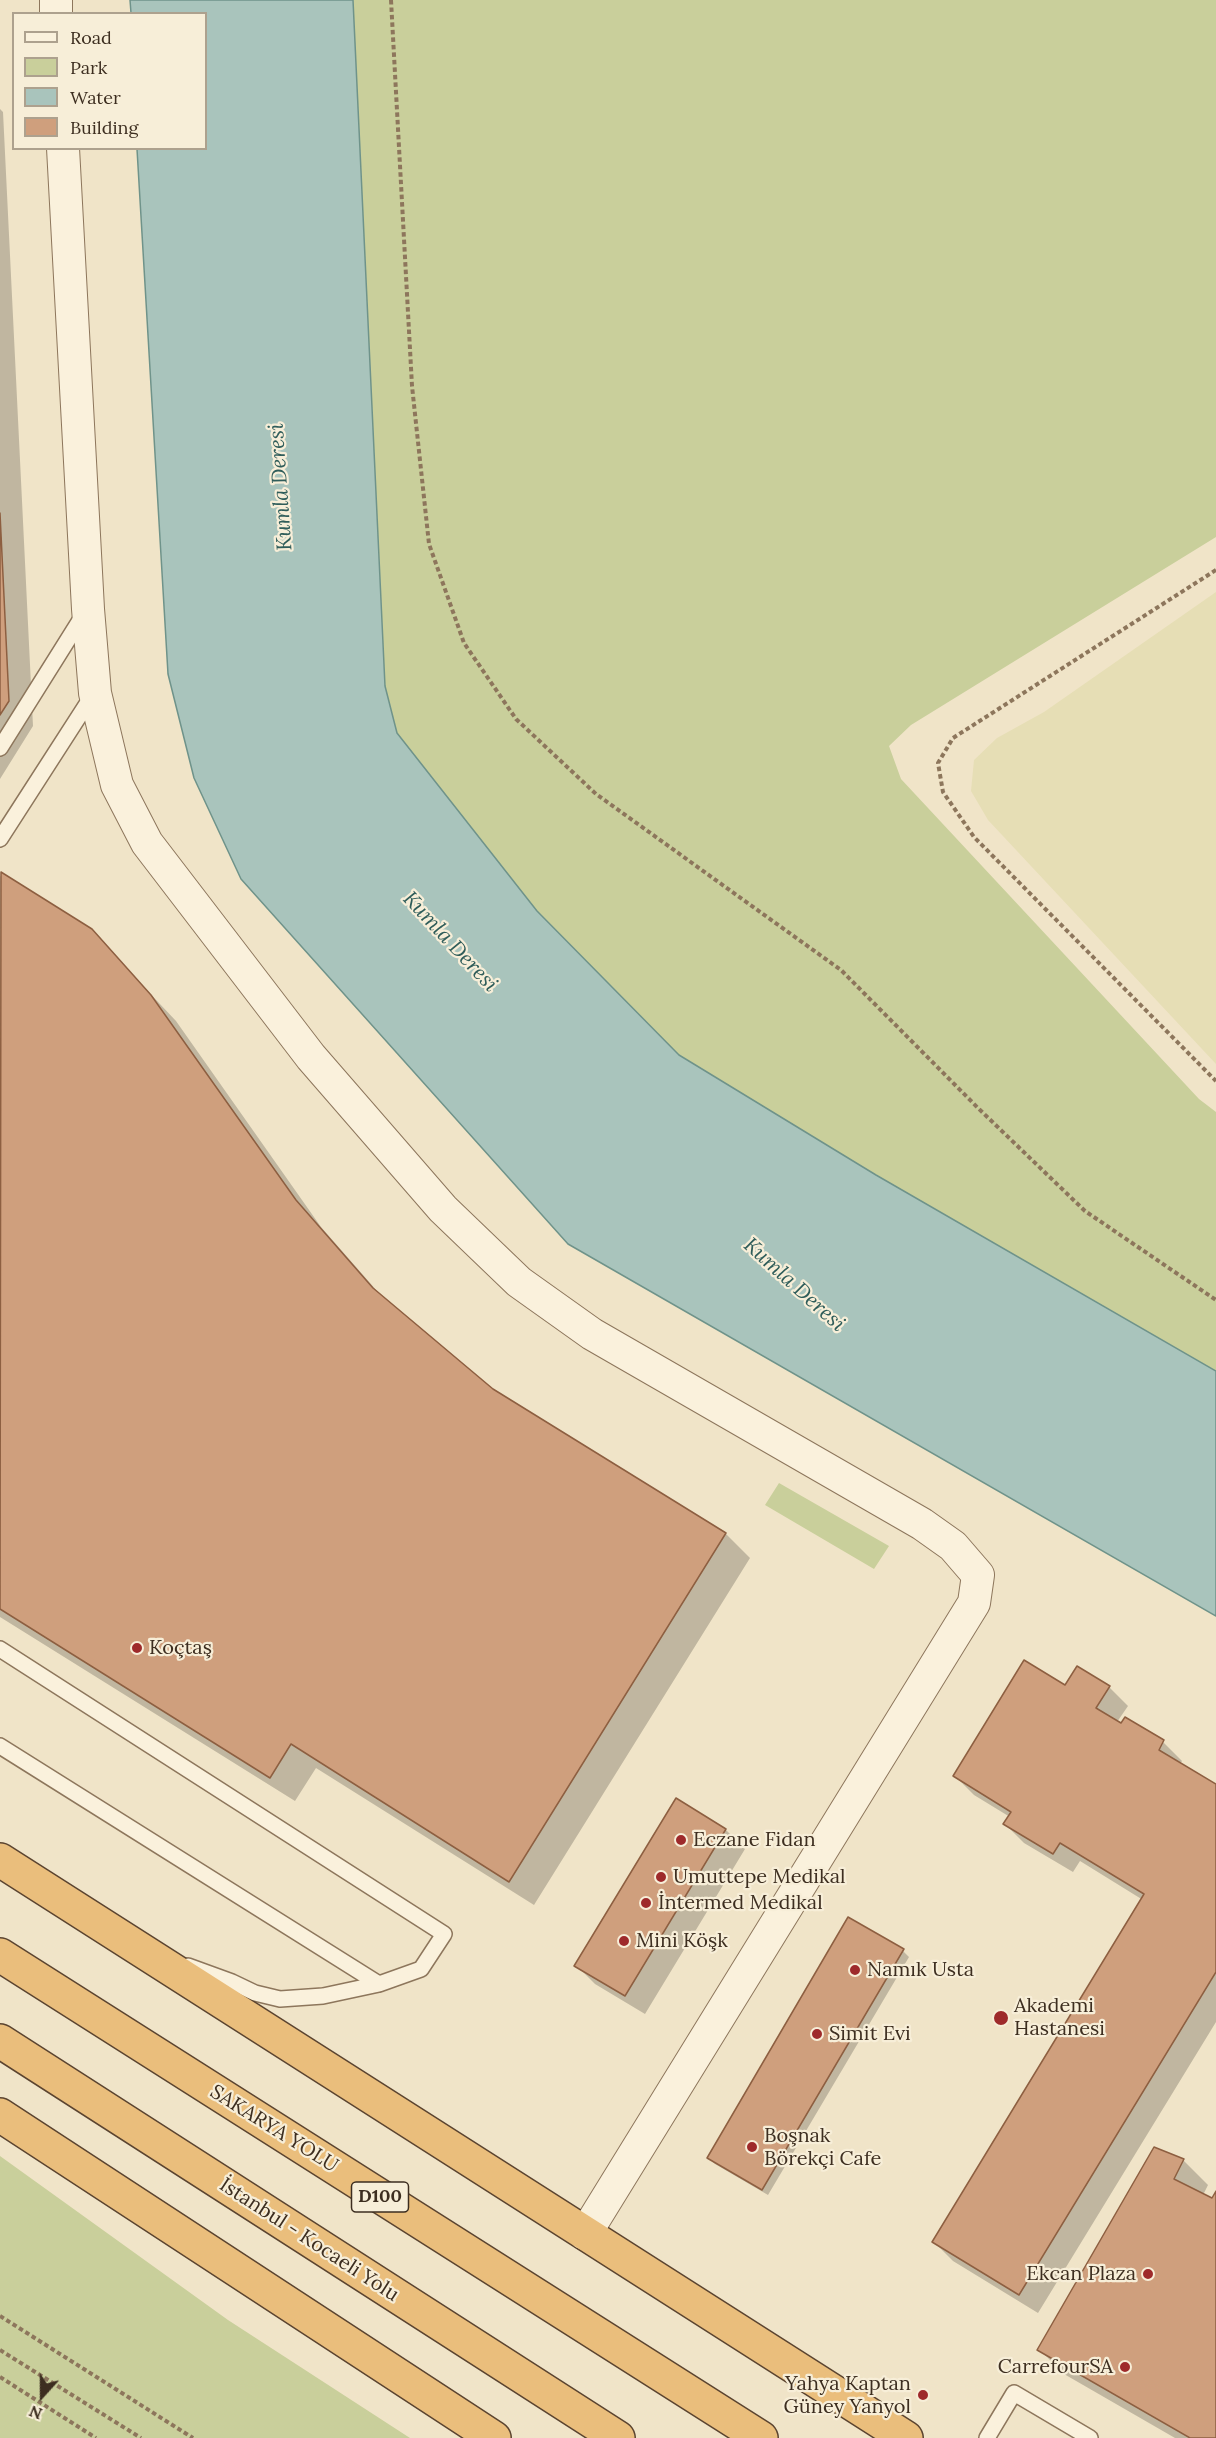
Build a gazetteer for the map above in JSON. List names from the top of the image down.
{
  "streets": {
    "highway": ["SAKARYA YOLU", "D100", "İstanbul - Kocaeli Yolu"]
  },
  "water": ["Kumla Deresi"],
  "places": [
    "Koçtaş",
    "Eczane Fidan",
    "Umuttepe Medikal",
    "İntermed Medikal",
    "Mini Köşk",
    "Namık Usta",
    "Akademi Hastanesi",
    "Simit Evi",
    "Boşnak Börekçi Cafe",
    "Ekcan Plaza",
    "CarrefourSA",
    "Yahya Kaptan Güney Yanyol"
  ],
  "legend": [
    "Road",
    "Park",
    "Water",
    "Building"
  ],
  "north": "bottom"
}
